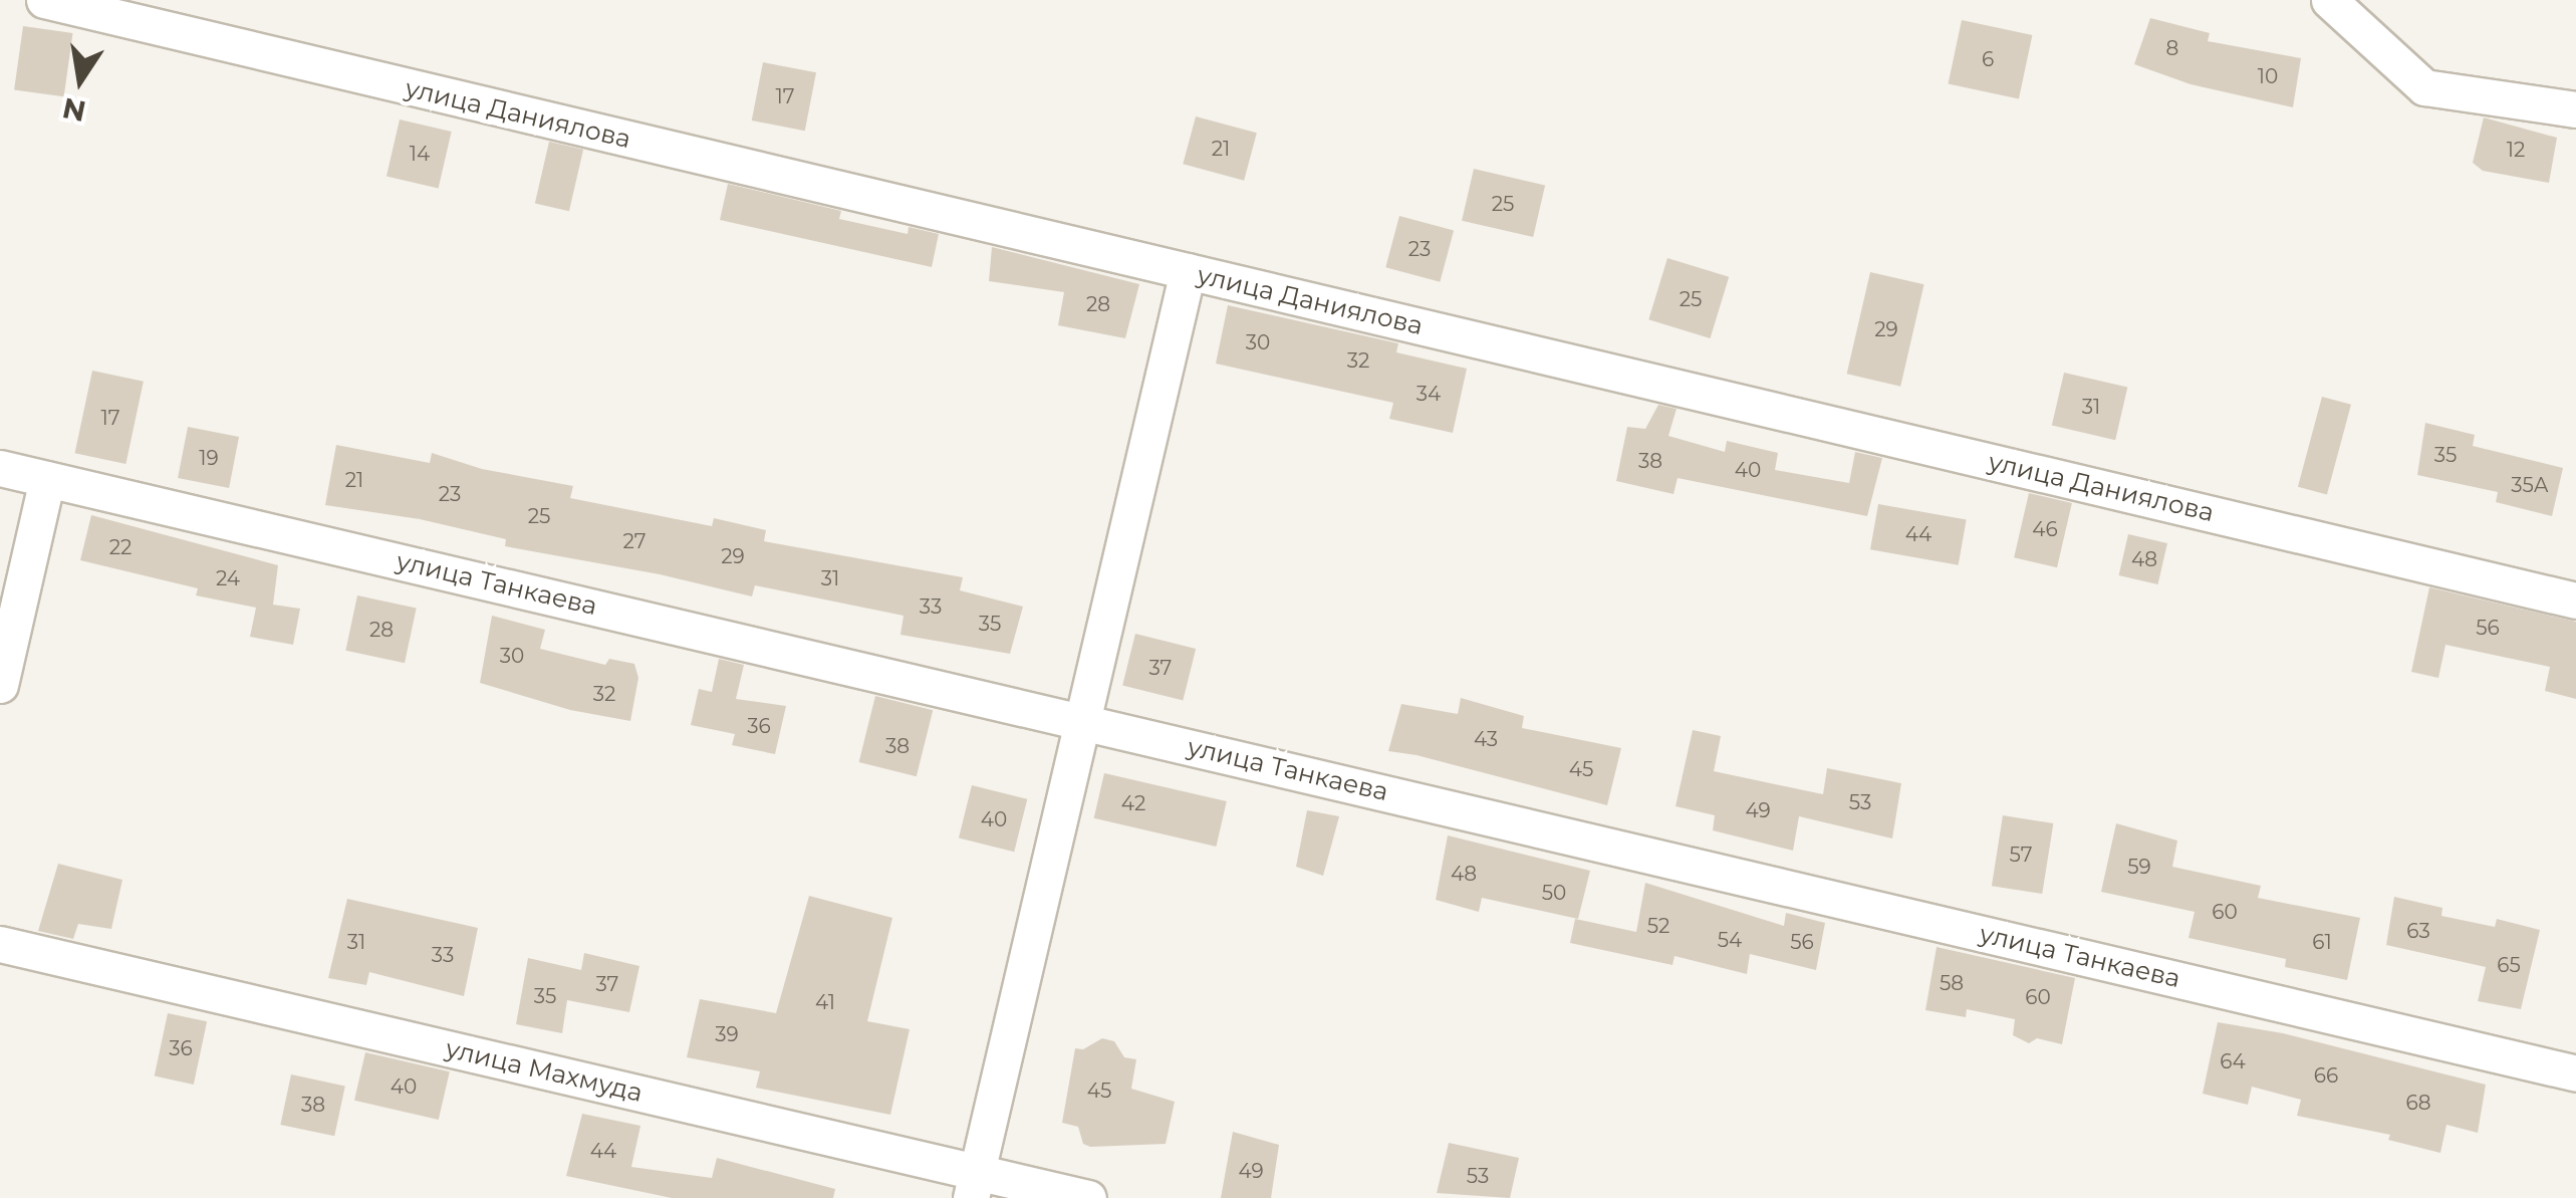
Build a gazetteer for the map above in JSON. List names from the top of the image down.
{
  "streets": {
    "street": ["улица Даниялова", "улица Танкаева", "улица Махмуда"]
  },
  "house_numbers": [
    "8",
    "6",
    "10",
    "17",
    "21",
    "12",
    "14",
    "25",
    "23",
    "25",
    "28",
    "29",
    "30",
    "32",
    "34",
    "31",
    "17",
    "35",
    "19",
    "38",
    "40",
    "21",
    "35А",
    "23",
    "25",
    "46",
    "44",
    "27",
    "22",
    "29",
    "48",
    "24",
    "31",
    "33",
    "35",
    "56",
    "28",
    "30",
    "37",
    "32",
    "36",
    "43",
    "38",
    "45",
    "53",
    "42",
    "49",
    "40",
    "57",
    "59",
    "48",
    "50",
    "60",
    "52",
    "63",
    "54",
    "31",
    "56",
    "61",
    "33",
    "65",
    "58",
    "37",
    "35",
    "60",
    "41",
    "39",
    "36",
    "64",
    "66",
    "40",
    "45",
    "68",
    "38",
    "44",
    "49",
    "53"
  ],
  "north": "bottom"
}
